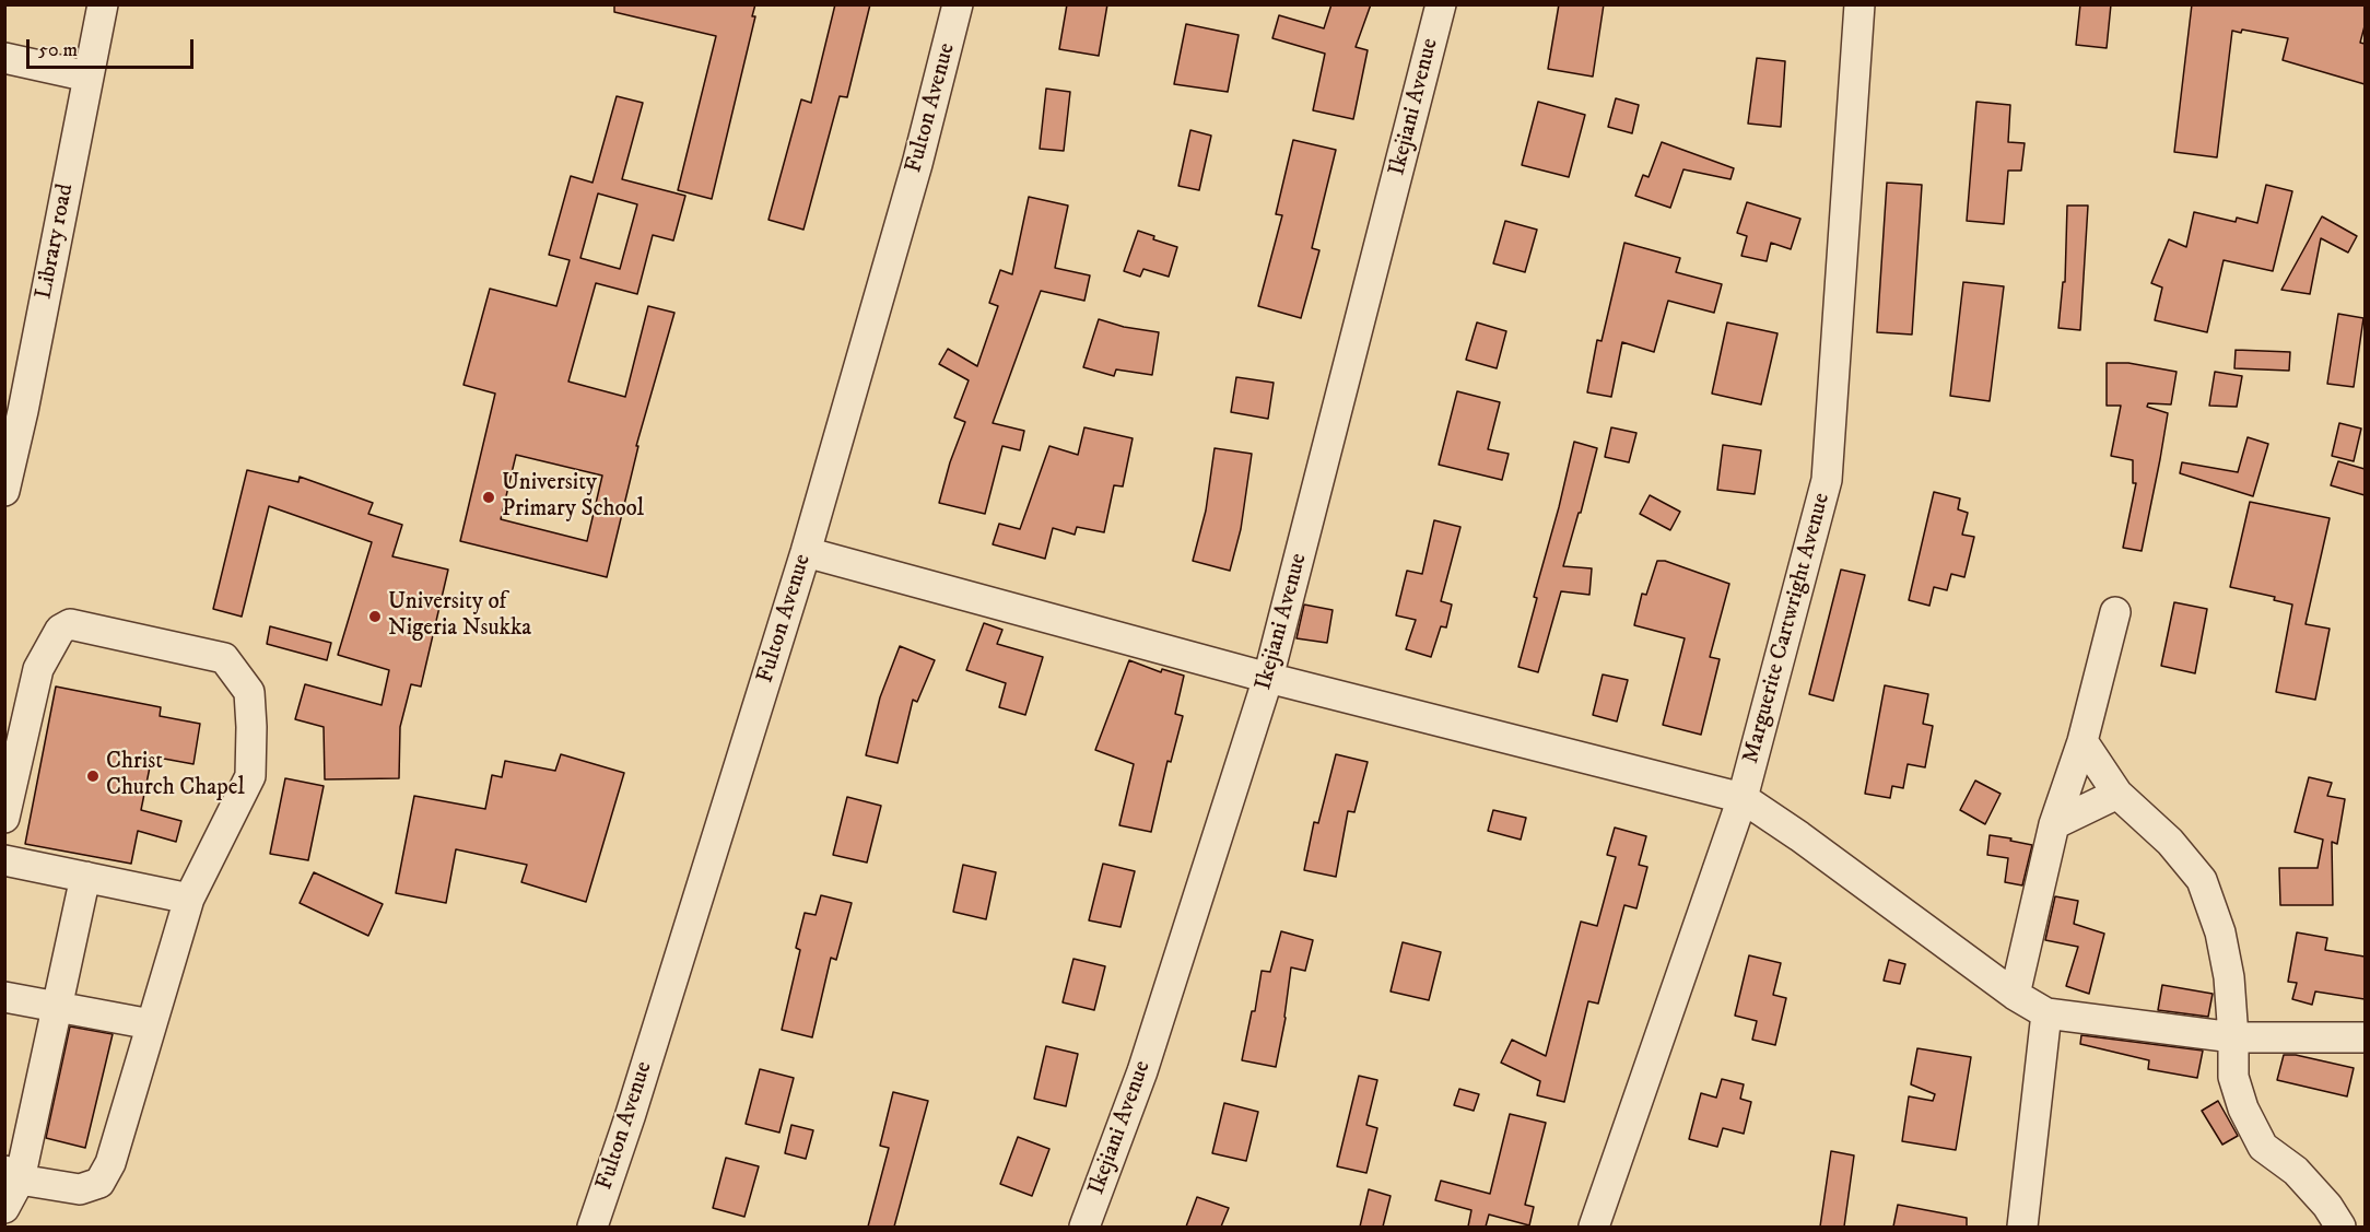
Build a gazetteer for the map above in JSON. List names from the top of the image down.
{
  "streets": {
    "street": [
      "Ikejiani Avenue",
      "Fulton Avenue",
      "Library road",
      "Marguerite Cartwright Avenue"
    ]
  },
  "places": ["University Primary School", "University of Nigeria Nsukka", "Christ Church Chapel"],
  "scale_bar": "50 m"
}
